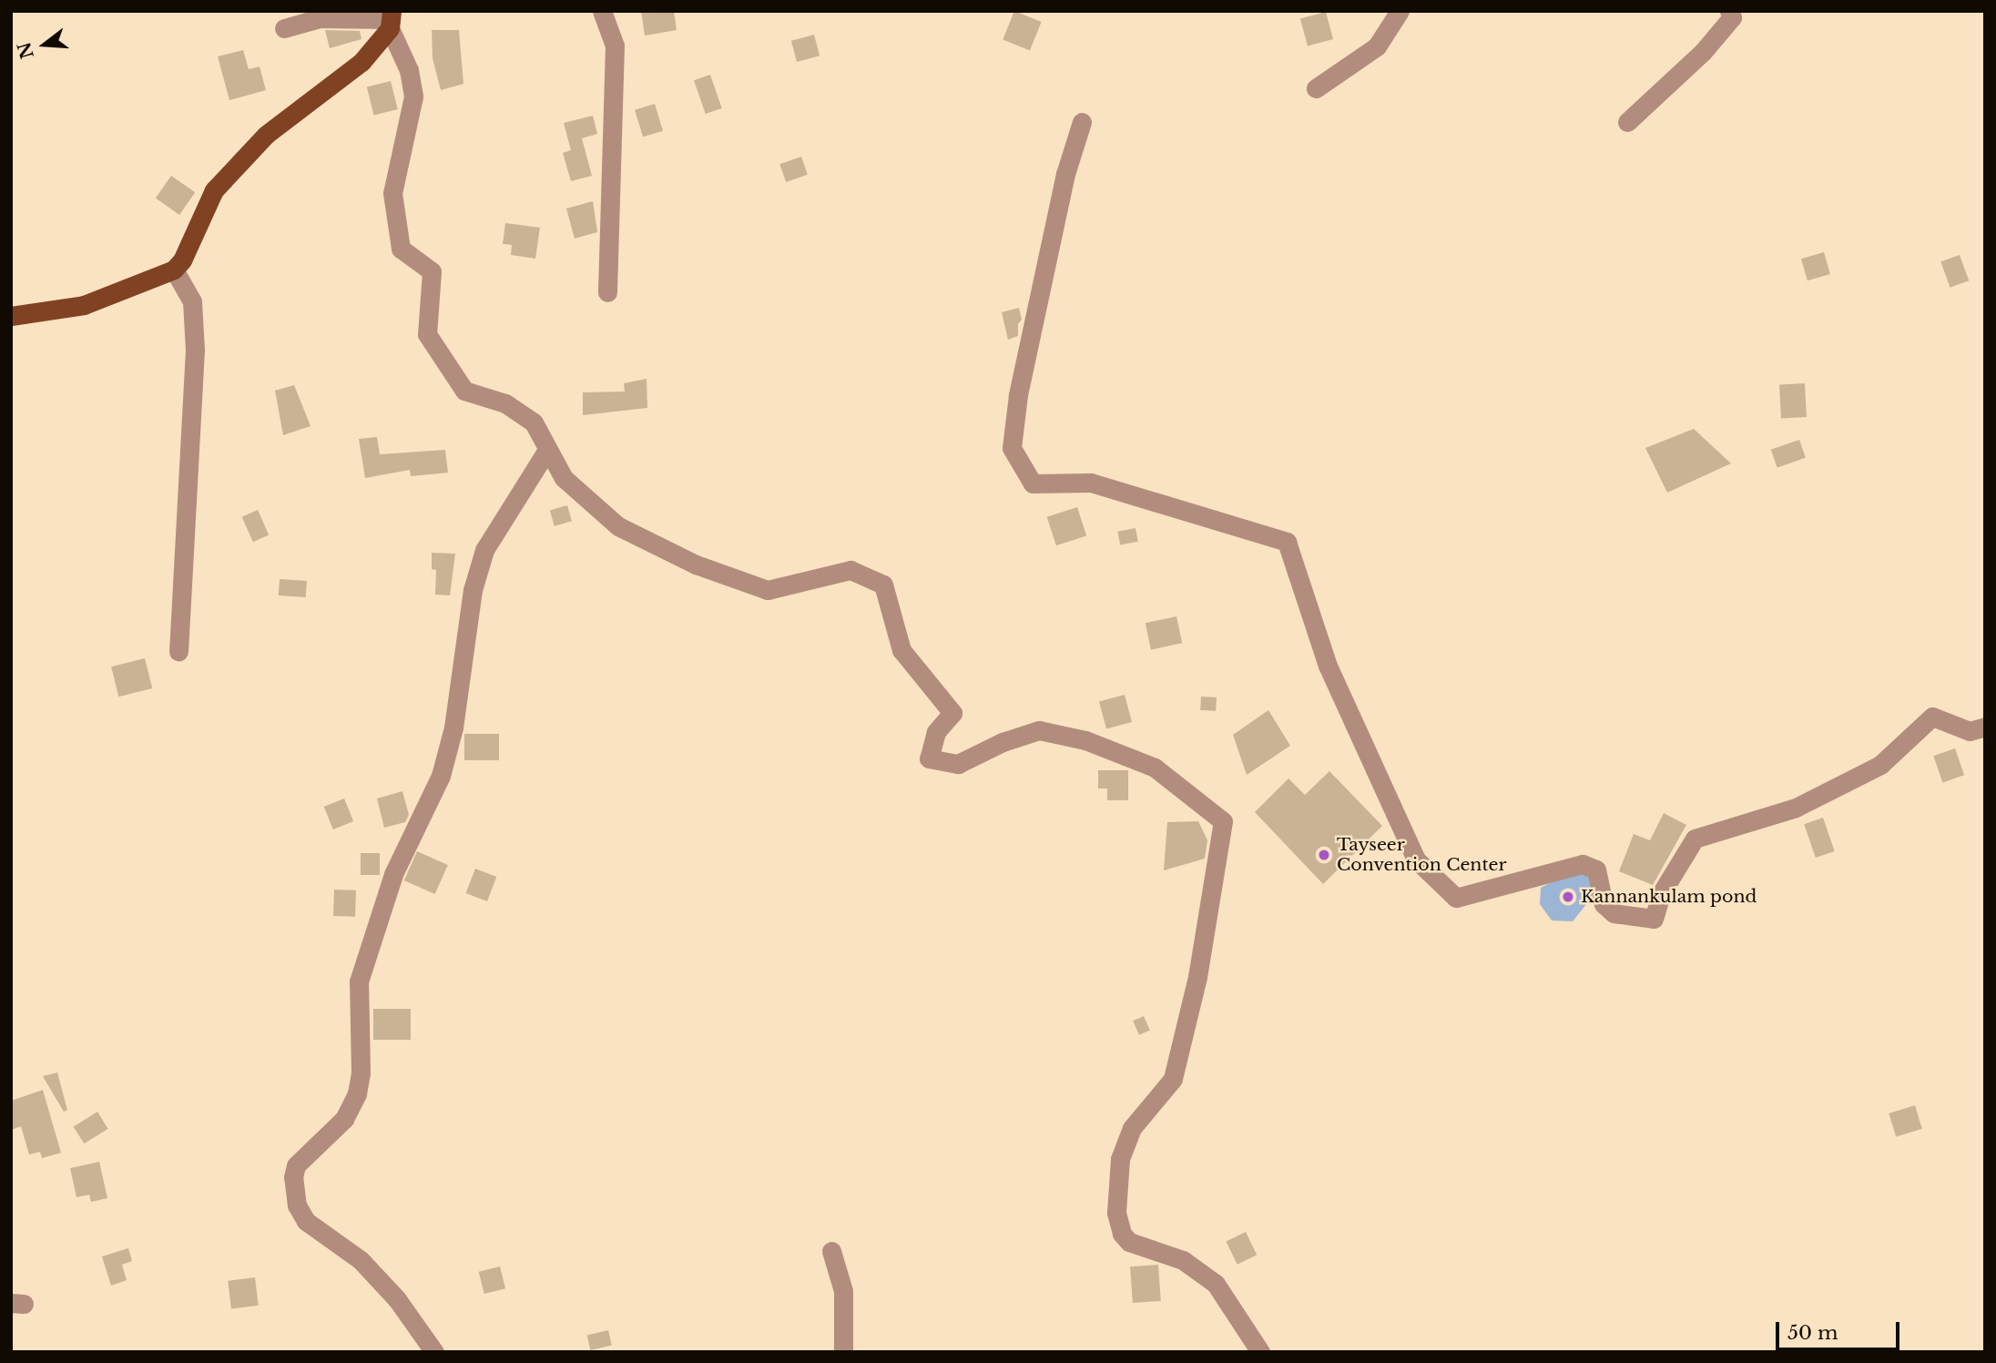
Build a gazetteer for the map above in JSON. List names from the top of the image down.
{
  "places": ["Tayseer Convention Center", "Kannankulam pond"],
  "scale_bar": "50 m",
  "north": "left"
}
